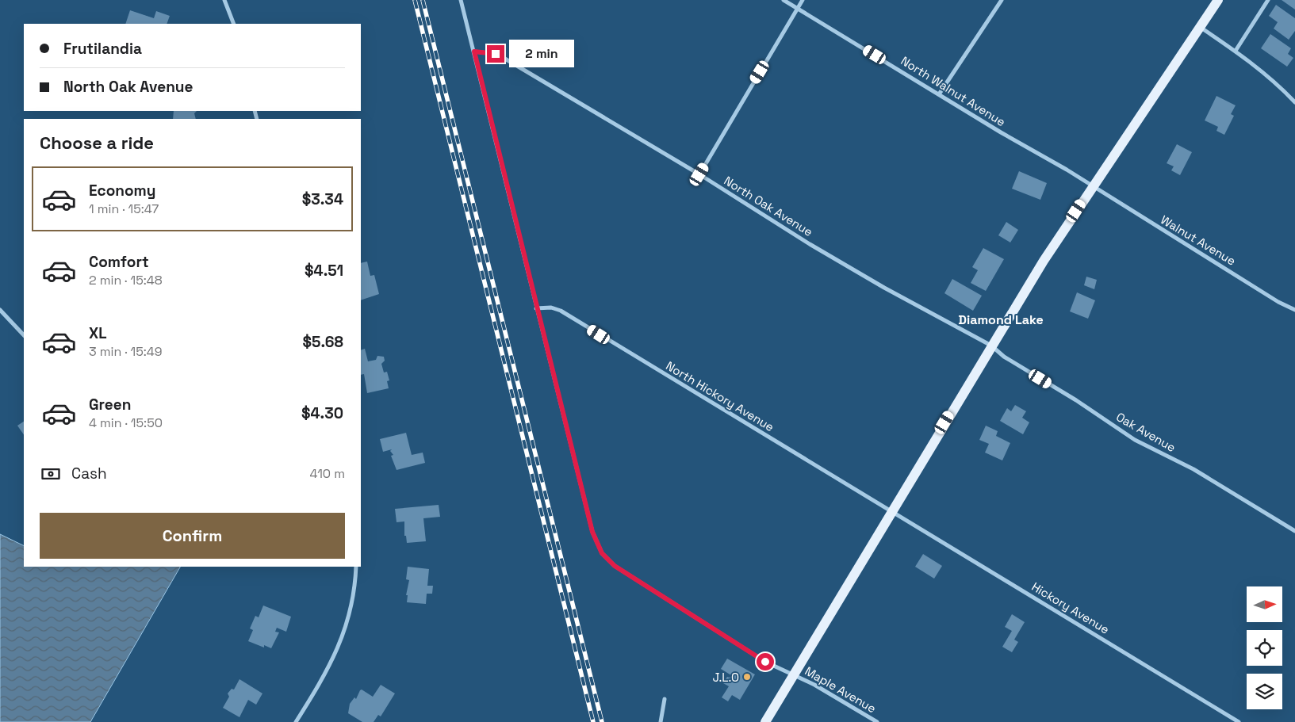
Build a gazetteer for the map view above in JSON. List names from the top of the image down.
{
  "streets": {
    "street": [
      "North Walnut Avenue",
      "North Oak Avenue",
      "Walnut Avenue",
      "North Hickory Avenue",
      "Oak Avenue",
      "Hickory Avenue",
      "Maple Avenue"
    ]
  },
  "crossings": [
    ["North Walnut Avenue", "Walnut Avenue"],
    ["North Oak Avenue", "Oak Avenue"],
    ["North Hickory Avenue", "Hickory Avenue"],
    ["North Hickory Avenue", "Maple Avenue"]
  ],
  "districts": ["Diamond Lake"],
  "places": ["J.L.O"],
  "north": "right",
  "page": {
    "banner": ["Frutilandia", "North Oak Avenue"],
    "bubble": "2 min",
    "heading": "Choose a ride",
    "list": [
      {
        "name": "Economy",
        "note": "1 min · 15:47",
        "value": "$3.34"
      },
      {
        "name": "Comfort",
        "note": "2 min · 15:48",
        "value": "$4.51"
      },
      {
        "name": "XL",
        "note": "3 min · 15:49",
        "value": "$5.68"
      },
      {
        "name": "Green",
        "note": "4 min · 15:50",
        "value": "$4.30"
      }
    ],
    "pay": ["Cash", "410 m"],
    "buttons": "Confirm"
  }
}
